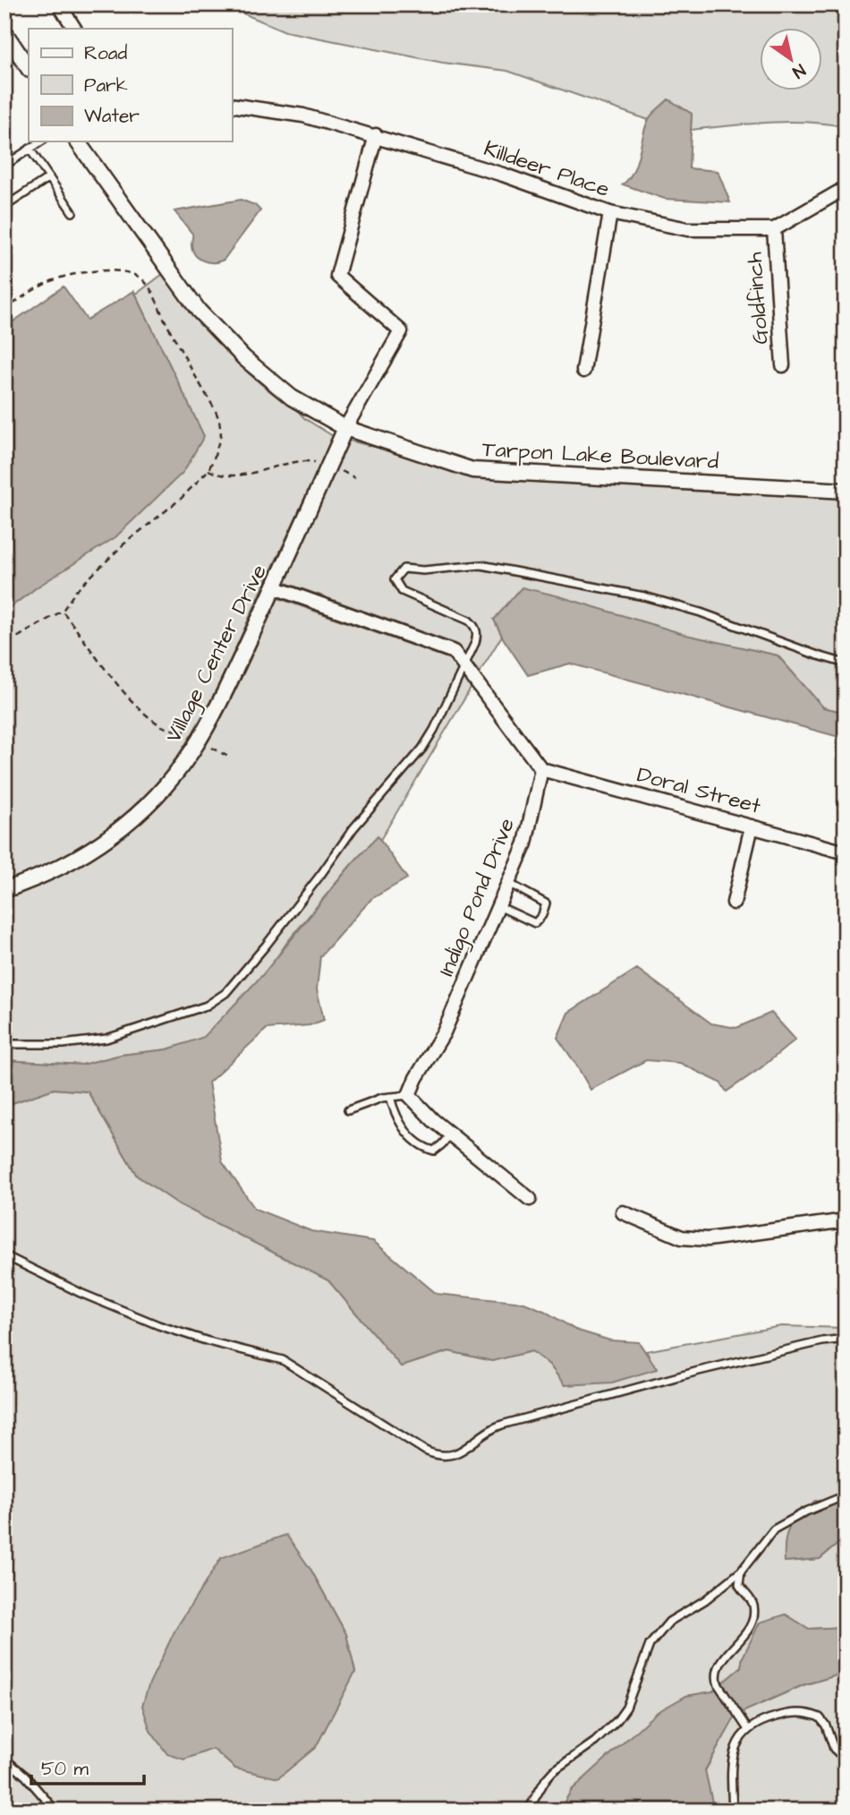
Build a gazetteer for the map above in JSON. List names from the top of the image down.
{
  "streets": {
    "street": [
      "Killdeer Place",
      "Goldfinch",
      "Tarpon Lake Boulevard",
      "Village Center Drive",
      "Doral Street",
      "Indigo Pond Drive"
    ]
  },
  "crossings": [
    ["Killdeer Place", "Goldfinch"],
    ["Tarpon Lake Boulevard", "Village Center Drive"],
    ["Doral Street", "Indigo Pond Drive"]
  ],
  "legend": ["Road", "Park", "Water"],
  "scale_bar": "50 m",
  "north": "bottom right"
}
